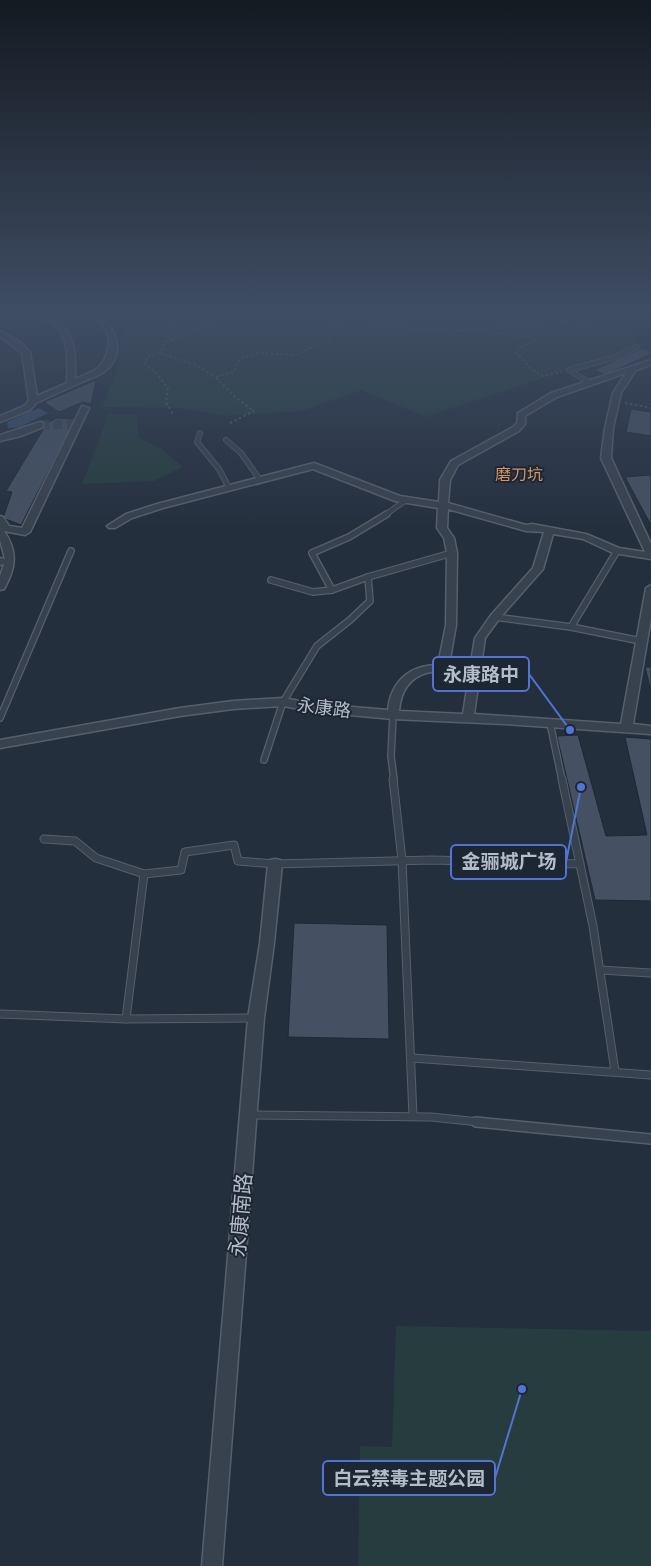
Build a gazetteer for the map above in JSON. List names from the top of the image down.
{
  "streets": {
    "street": ["永康路", "永康南路"]
  },
  "districts": ["磨刀坑"],
  "places": ["永康路中", "金骊城广场", "白云禁毒主题公园"]
}
